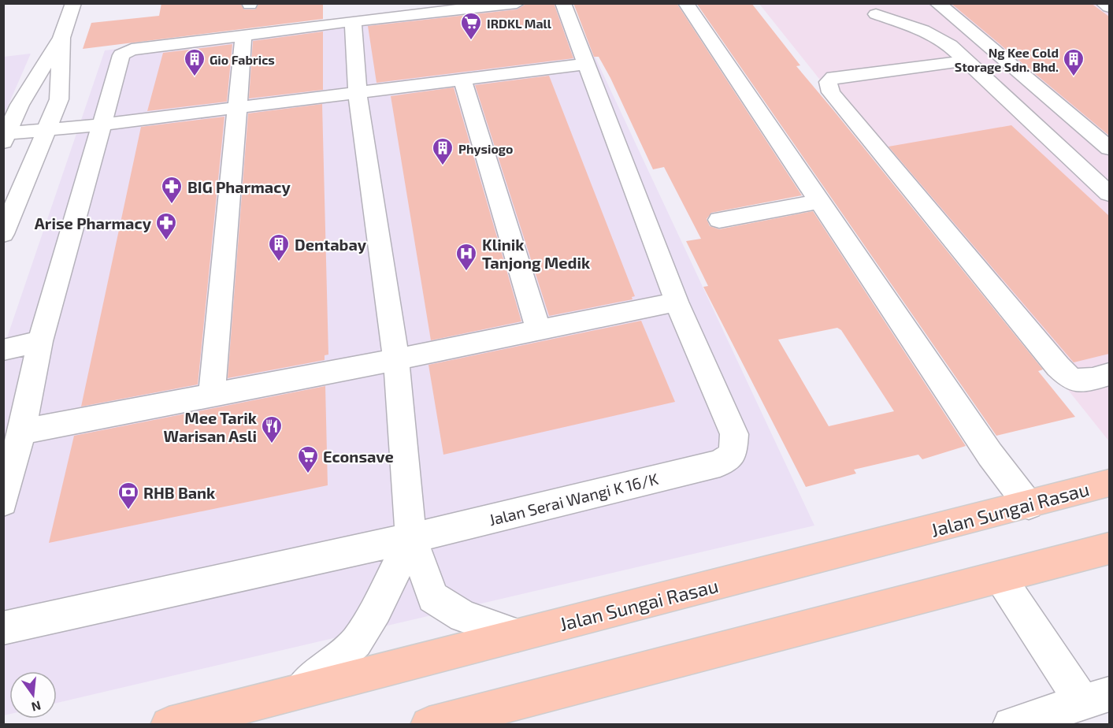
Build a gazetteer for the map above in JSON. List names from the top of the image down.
{
  "streets": {
    "main road": ["Jalan Sungai Rasau"],
    "street": ["Jalan Serai Wangi K 16/K"]
  },
  "places": {
    "supermarket": ["IRDKL Mall", "Econsave"],
    "building": [
      "Gio Fabrics",
      "Ng Kee Cold Storage Sdn. Bhd.",
      "Physiogo",
      "Dentabay"
    ],
    "pharmacy": ["BIG Pharmacy", "Arise Pharmacy"],
    "hospital": ["Klinik Tanjong Medik"],
    "restaurant": ["Mee Tarik Warisan Asli"],
    "bank": ["RHB Bank"]
  },
  "north": "bottom"
}
